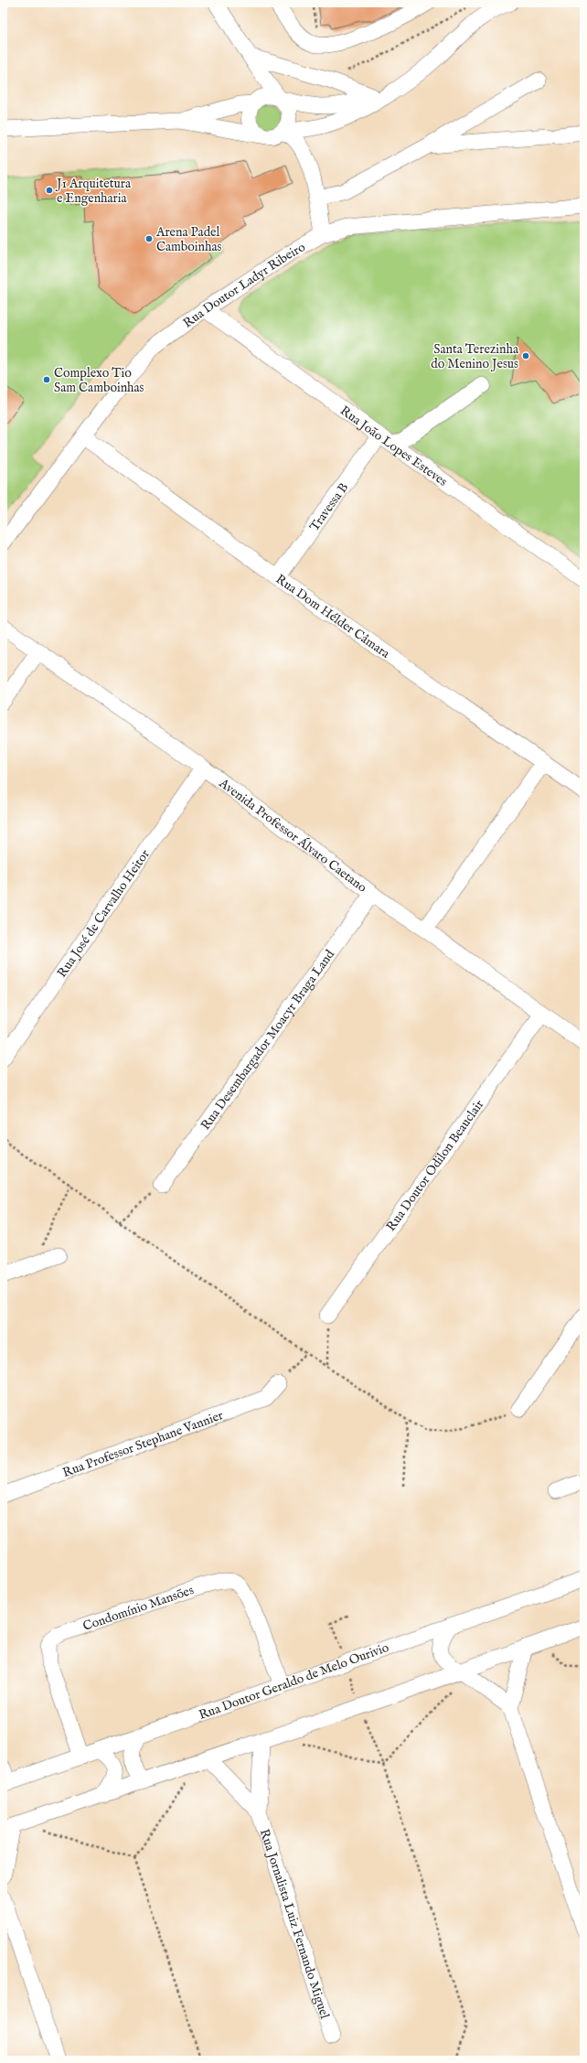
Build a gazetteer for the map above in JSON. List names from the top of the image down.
{
  "streets": {
    "street": [
      "Rua Doutor Ladyr Ribeiro",
      "Rua João Lopes Esteves",
      "Travessa B",
      "Rua Dom Hélder Câmara",
      "Avenida Professor Álvaro Caetano",
      "Rua José de Carvalho Heitor",
      "Rua Desembargador Moacyr Braga Land",
      "Rua Doutor Odilon Beauclair",
      "Rua Professor Stephane Vannier",
      "Condomínio Mansões",
      "Rua Doutor Geraldo de Melo Ourivio",
      "Rua Jornalista Luiz Fernando Miguel"
    ]
  },
  "crossings": [
    ["Rua Doutor Ladyr Ribeiro", "Rua João Lopes Esteves"],
    ["Rua Doutor Ladyr Ribeiro", "Rua Dom Hélder Câmara"],
    ["Rua João Lopes Esteves", "Travessa B"],
    ["Travessa B", "Rua Dom Hélder Câmara"],
    ["Avenida Professor Álvaro Caetano", "Rua José de Carvalho Heitor"],
    ["Avenida Professor Álvaro Caetano", "Rua Desembargador Moacyr Braga Land"],
    ["Avenida Professor Álvaro Caetano", "Rua Doutor Odilon Beauclair"],
    ["Condomínio Mansões", "Rua Doutor Geraldo de Melo Ourivio"]
  ],
  "places": [
    "J1 Arquitetura e Engenharia",
    "Arena Padel Camboinhas",
    "Santa Terezinha do Menino Jesus",
    "Complexo Tio Sam Camboinhas"
  ]
}
